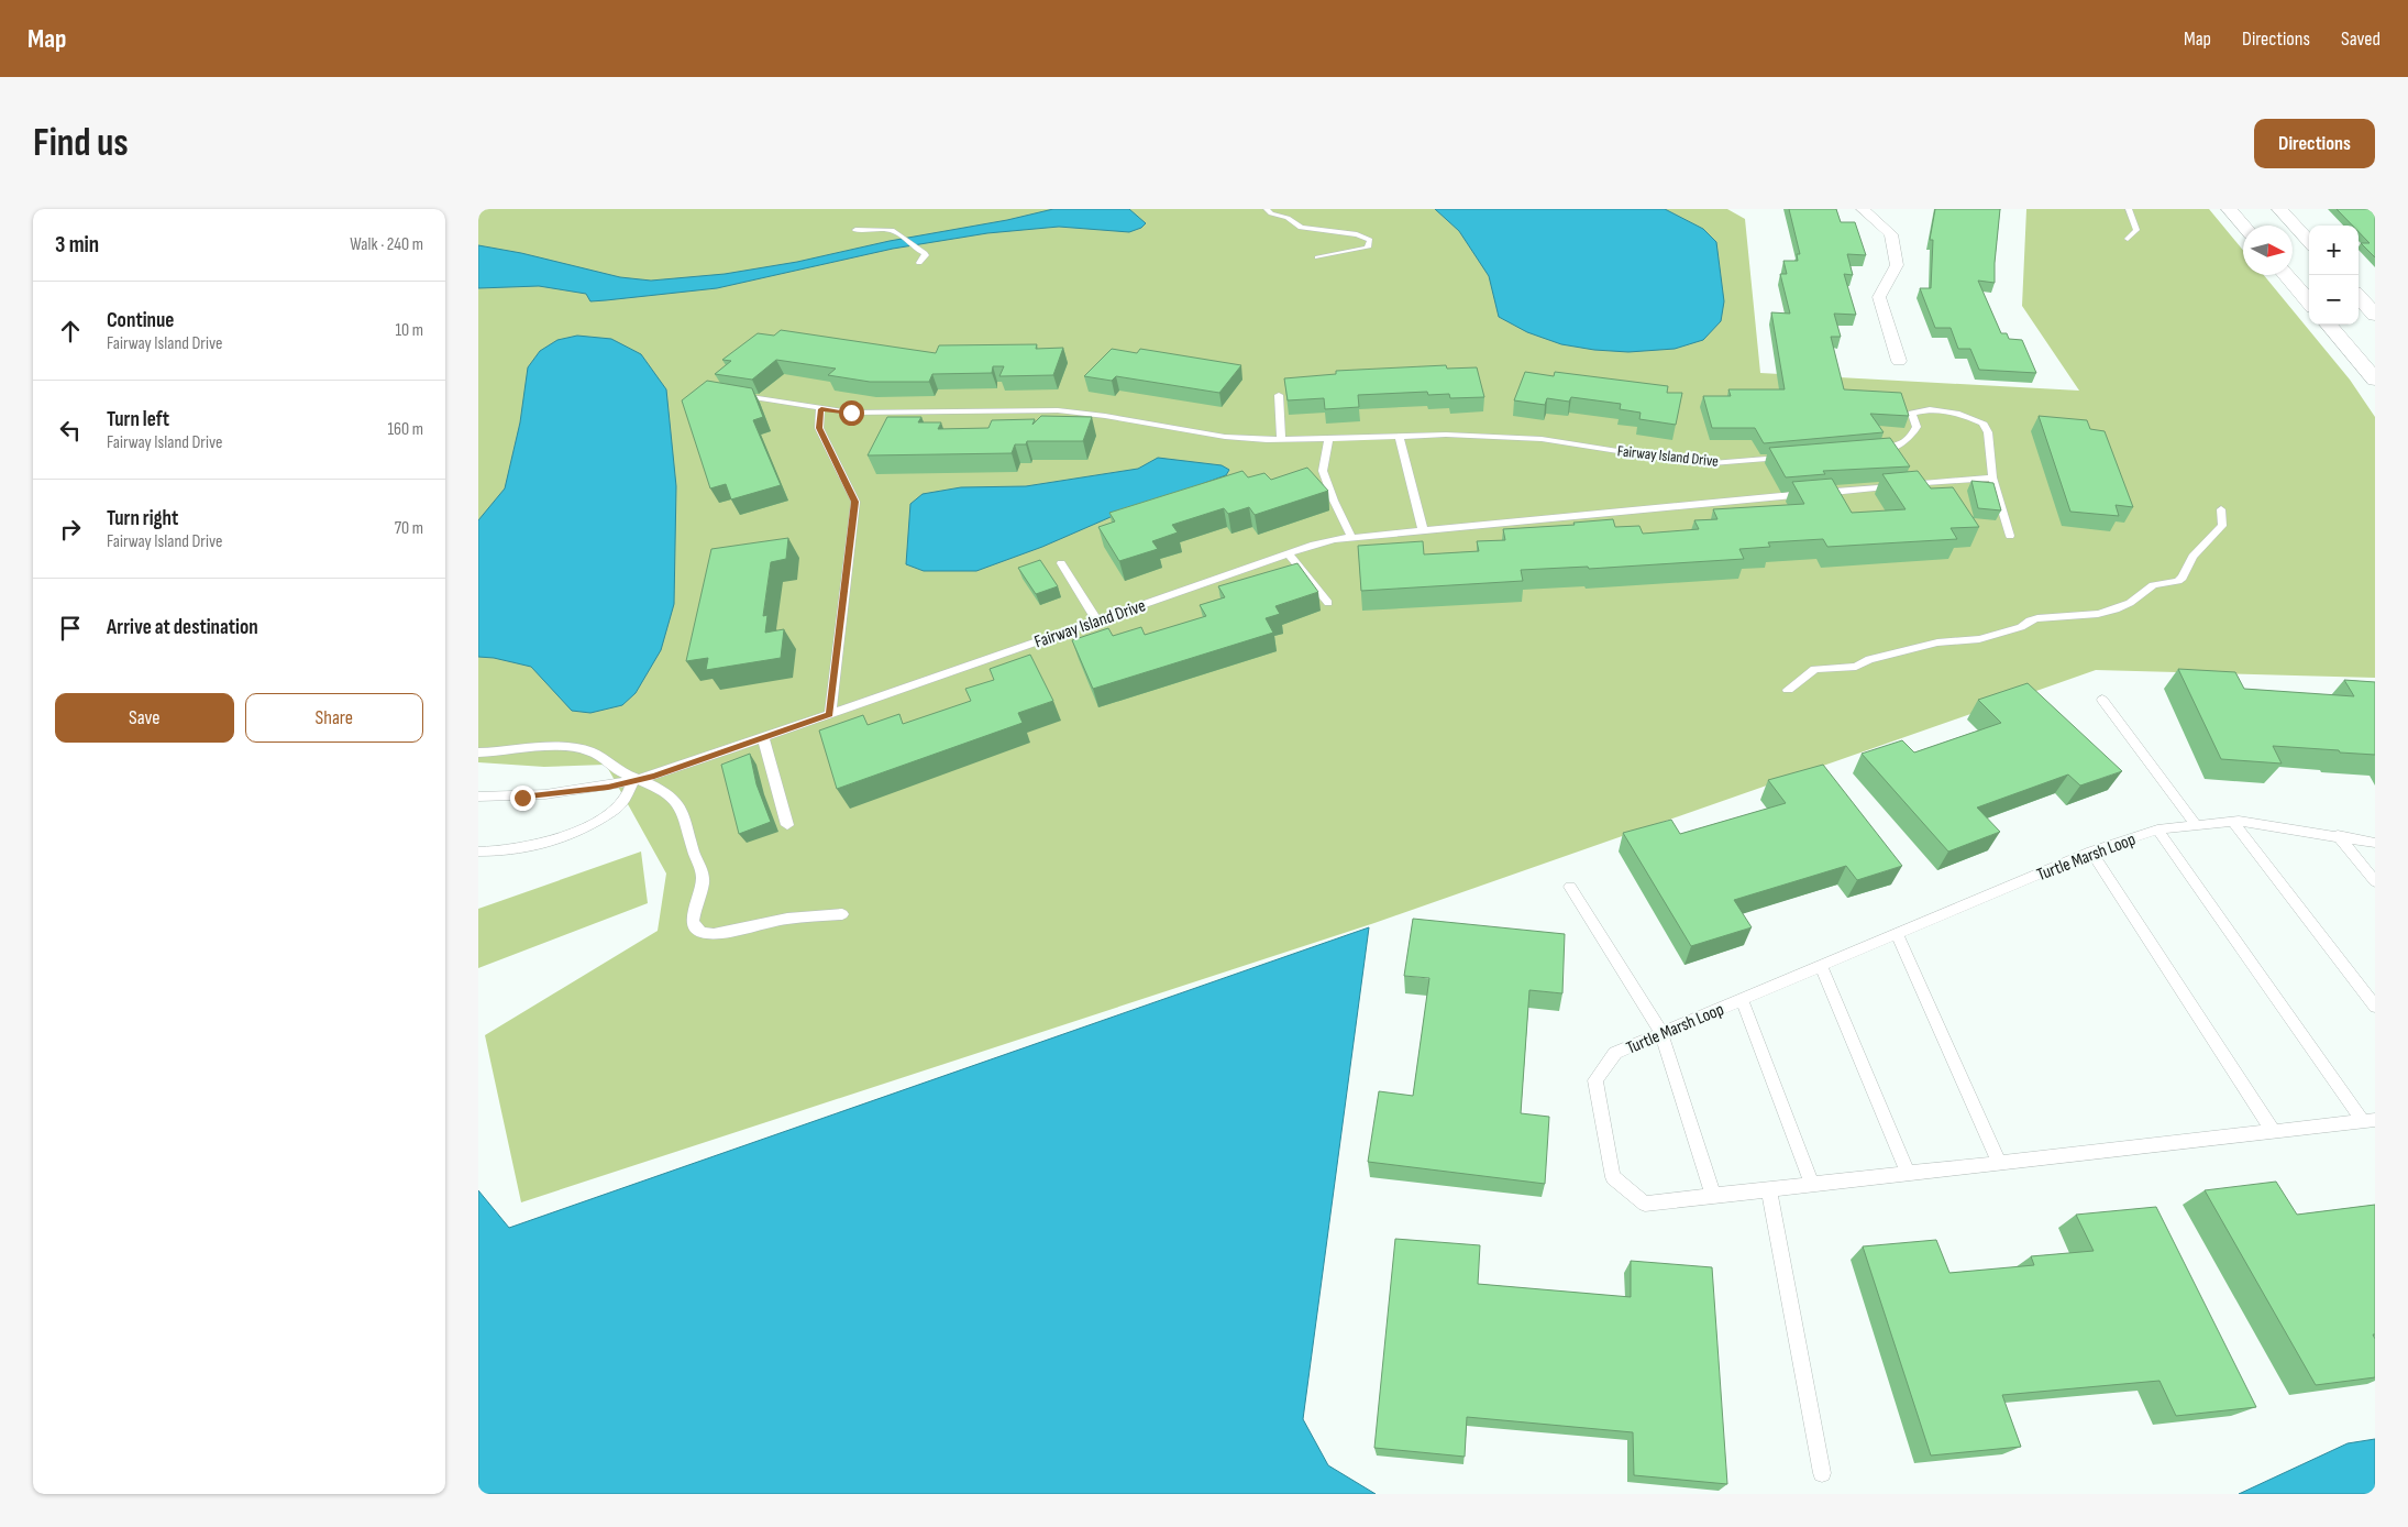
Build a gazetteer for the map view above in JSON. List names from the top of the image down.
{
  "streets": {
    "lane": ["Fairway Island Drive", "Turtle Marsh Loop"]
  },
  "north": "right",
  "page": {
    "header": "Map",
    "nav": ["Map", "Directions", "Saved"],
    "buttons": [
      "Directions",
      ["Save", "Share"]
    ],
    "title": "Find us",
    "heading": ["3 min", "Walk · 240 m"],
    "map_buttons": ["+", "−"],
    "list": [
      ["Continue", "Fairway Island Drive", "10 m"],
      ["Turn left", "Fairway Island Drive", "160 m"],
      ["Turn right", "Fairway Island Drive", "70 m"],
      "Arrive at destination"
    ]
  }
}
